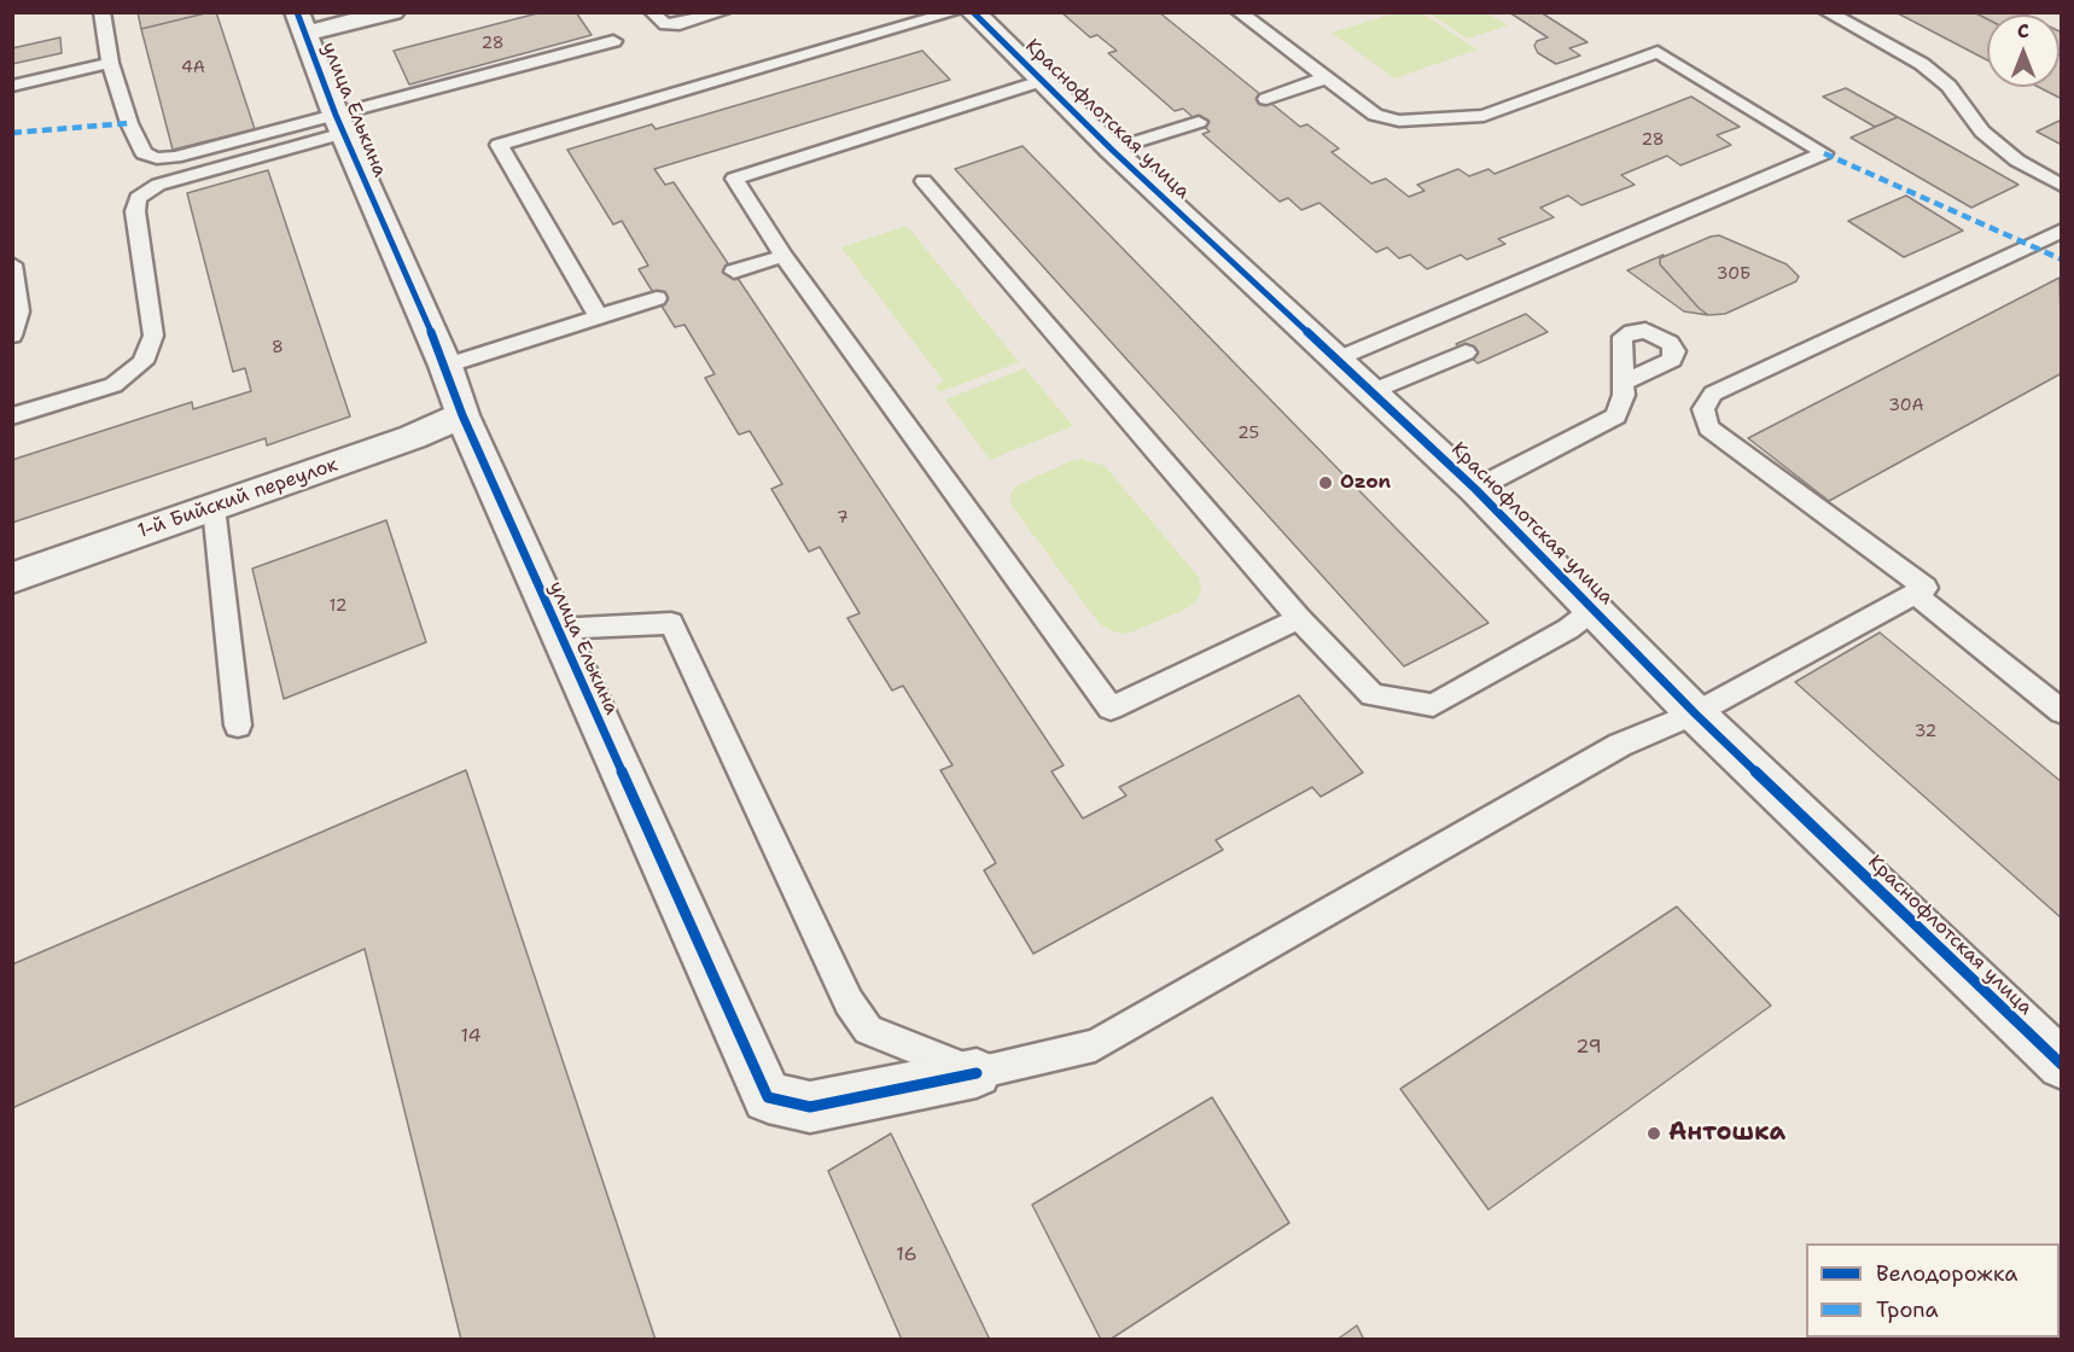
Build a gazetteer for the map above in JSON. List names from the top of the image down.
{
  "streets": {
    "street": ["улица Елькина", "Краснофлотская улица", "1-й Бийский переулок"]
  },
  "crossings": [
    ["улица Елькина", "1-й Бийский переулок"]
  ],
  "places": ["Ozon", "Антошка"],
  "house_numbers": [
    "28",
    "4А",
    "28",
    "30Б",
    "8",
    "30А",
    "25",
    "7",
    "12",
    "32",
    "14",
    "29",
    "16"
  ],
  "legend": ["Велодорожка", "Тропа"],
  "north": "top"
}
